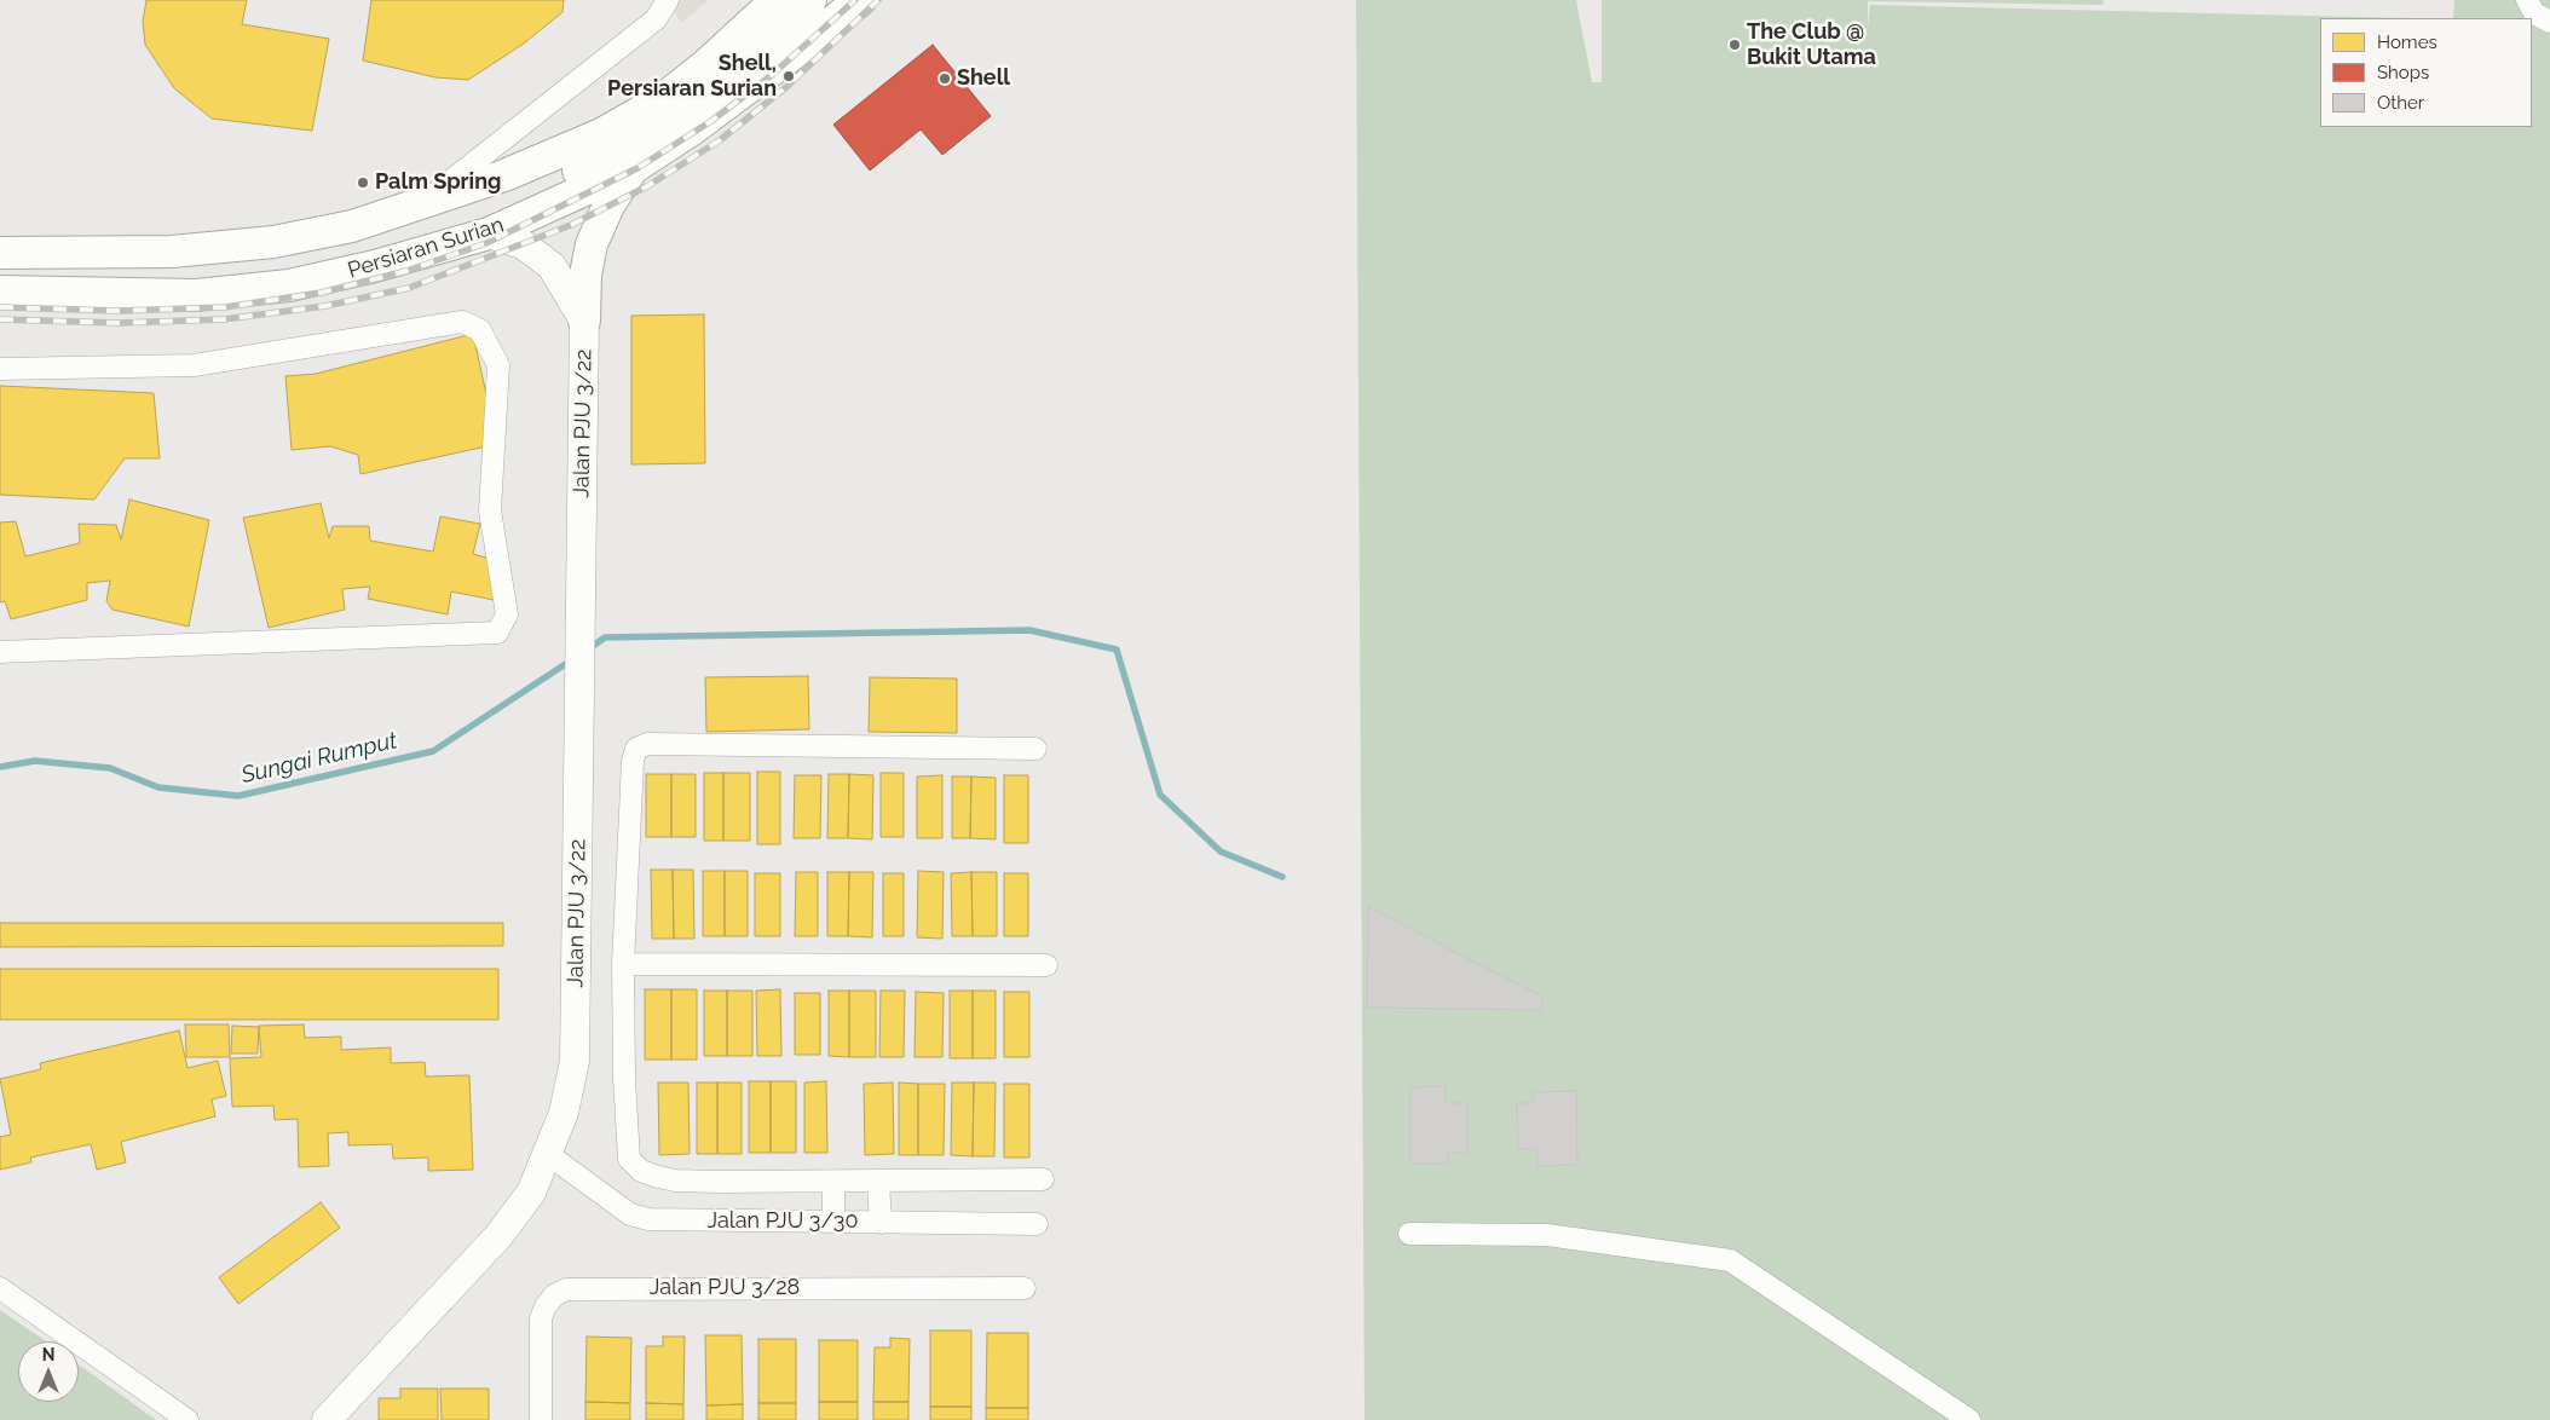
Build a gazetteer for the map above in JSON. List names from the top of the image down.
{
  "streets": {
    "main road": ["Persiaran Surian"],
    "street": ["Jalan PJU 3/22", "Jalan PJU 3/30", "Jalan PJU 3/28"]
  },
  "crossings": [
    ["Jalan PJU 3/22", "Jalan PJU 3/30"]
  ],
  "water": ["Sungai Rumput"],
  "places": [
    "The Club @ Bukit Utama",
    "Shell, Persiaran Surian",
    "Shell",
    "Palm Spring"
  ],
  "legend": ["Homes", "Shops", "Other"],
  "north": "top"
}
